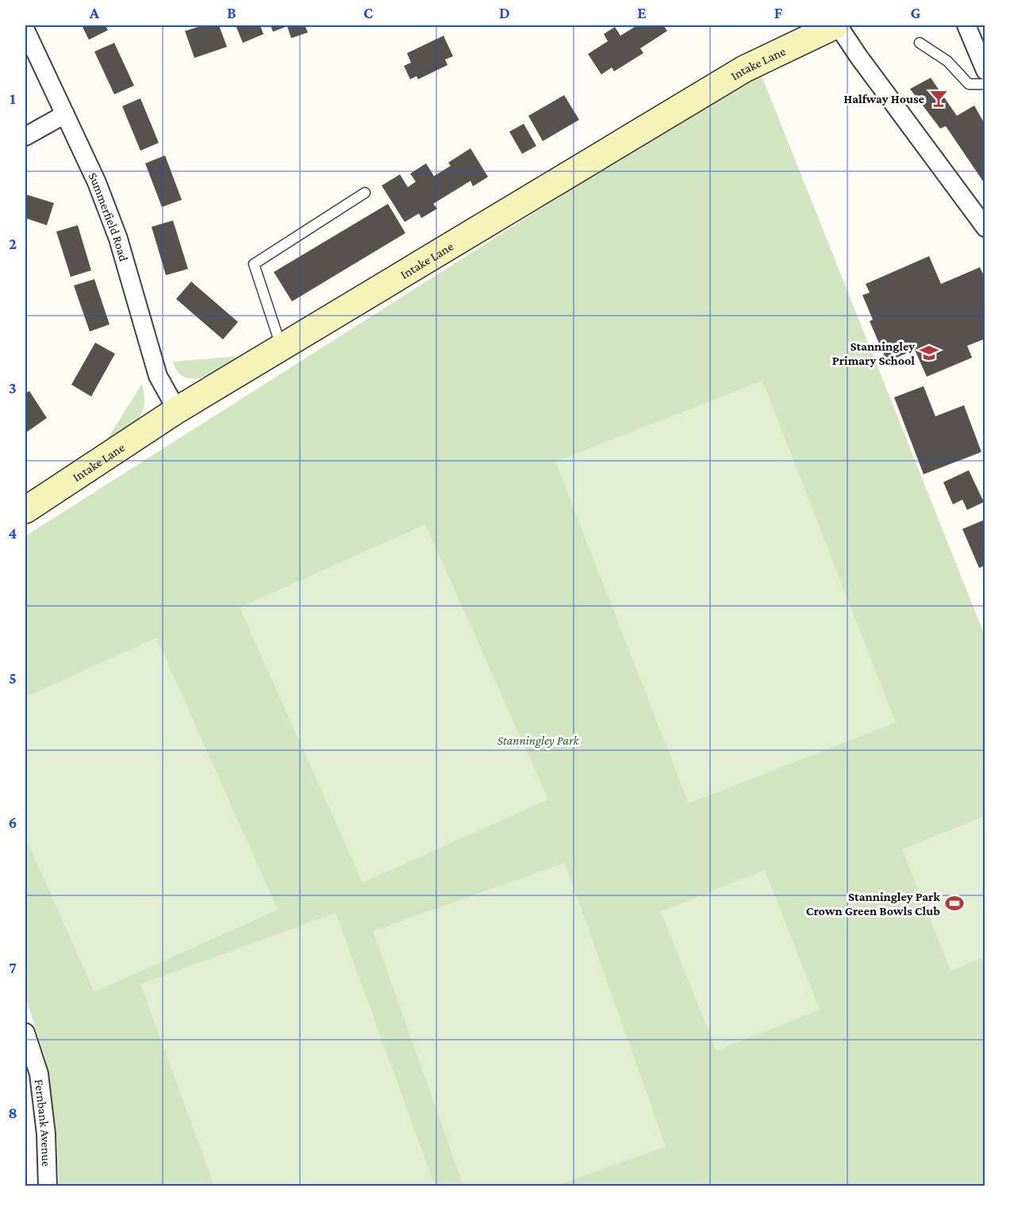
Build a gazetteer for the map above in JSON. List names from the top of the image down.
{
  "streets": {
    "street": ["Intake Lane", "Summerfield Road", "Fernbank Avenue"]
  },
  "crossings": [
    ["Intake Lane", "Summerfield Road"]
  ],
  "parks": ["Stanningley Park"],
  "places": {
    "bar": ["Halfway House"],
    "school or university": ["Stanningley Primary School"],
    "sports": ["Stanningley Park Crown Green Bowls Club"]
  },
  "grid": {
    "columns": [
      "A",
      "B",
      "C",
      "D",
      "E",
      "F",
      "G"
    ],
    "rows": [
      "1",
      "2",
      "3",
      "4",
      "5",
      "6",
      "7",
      "8"
    ]
  }
}
